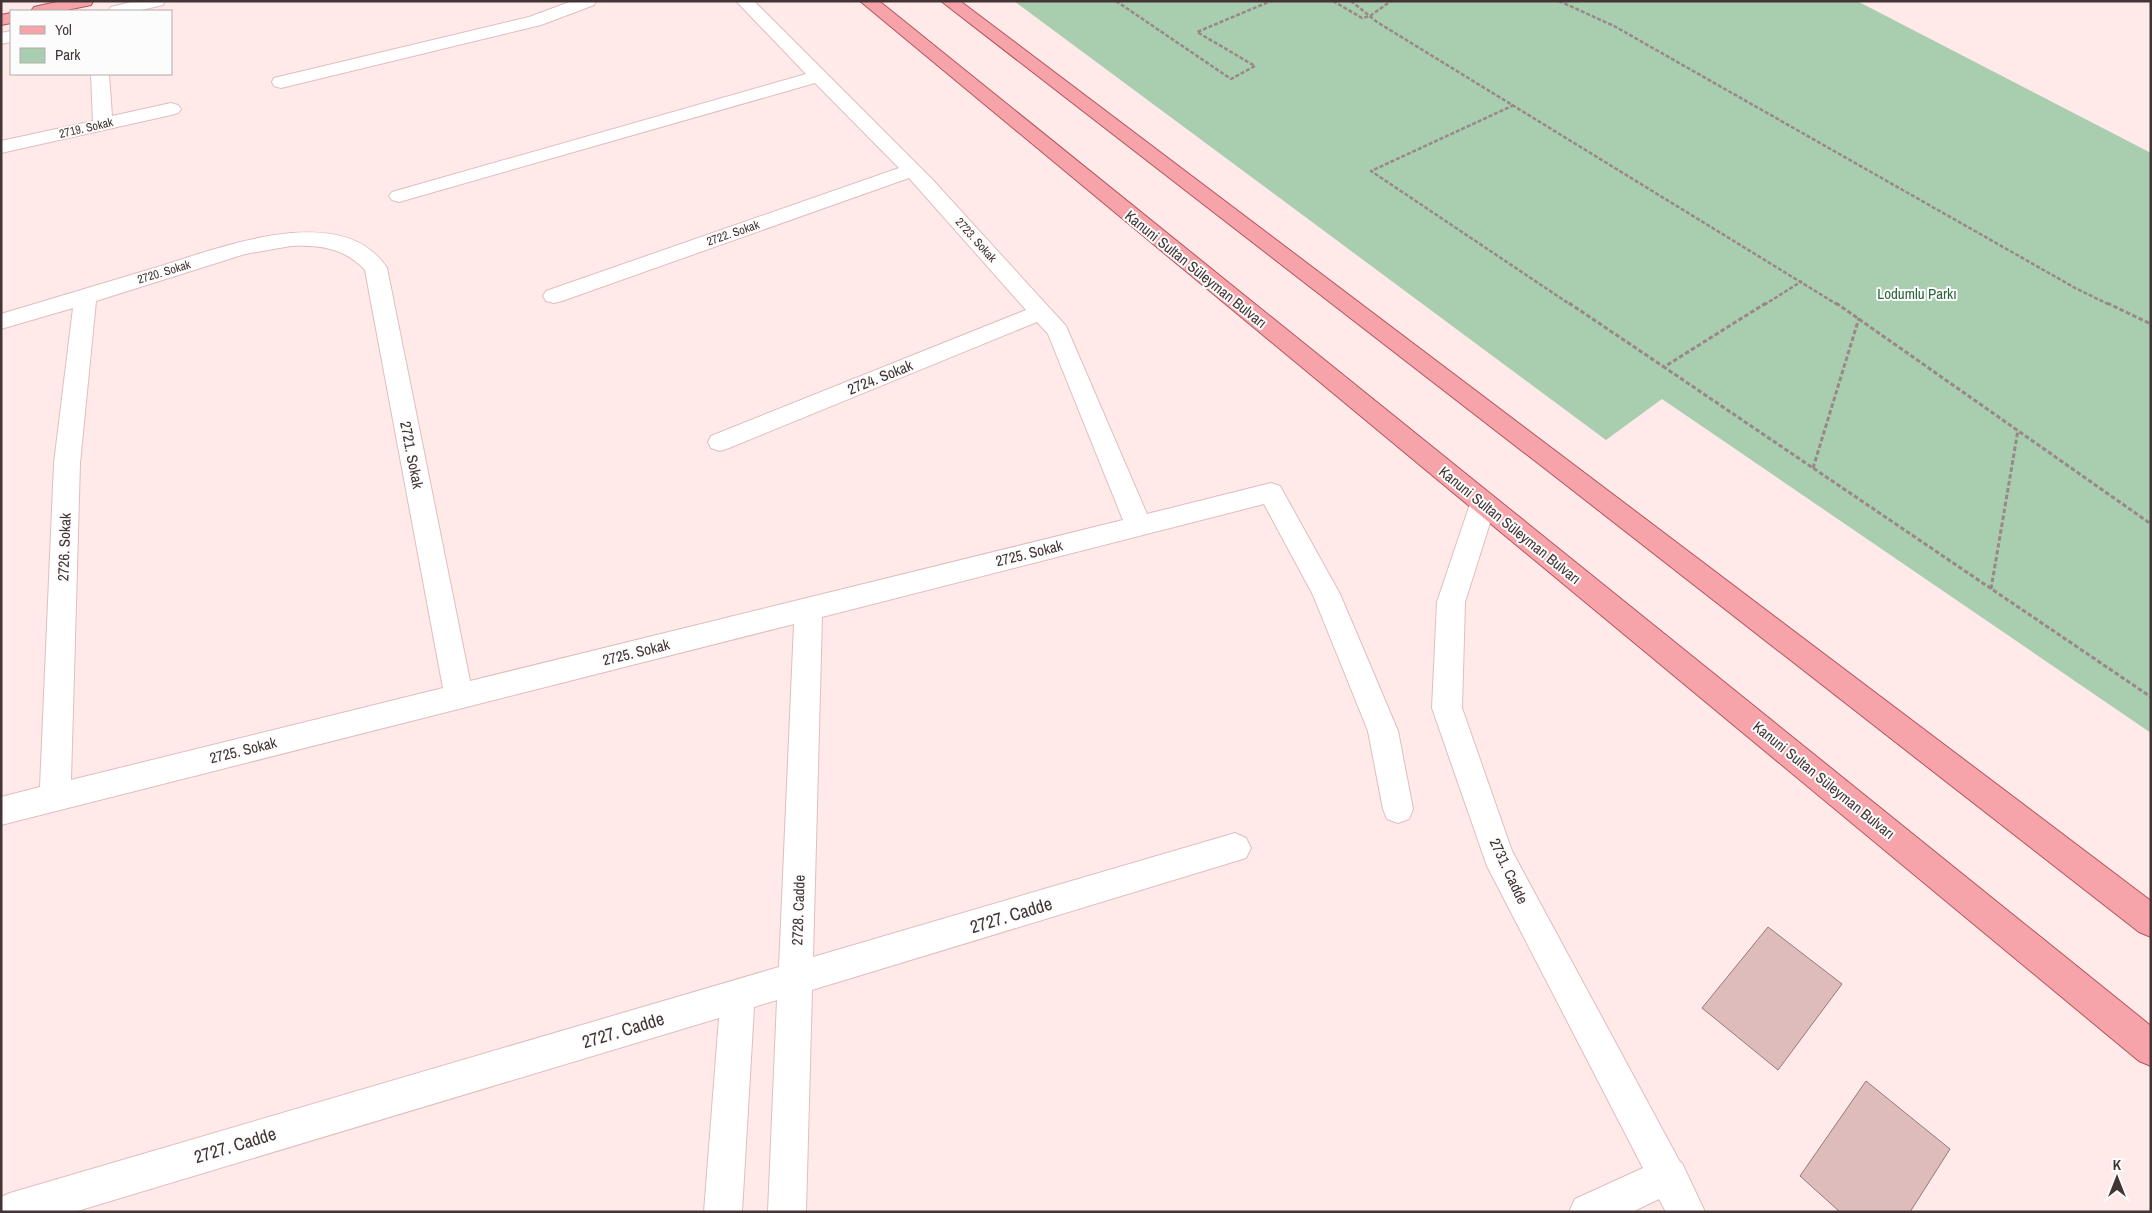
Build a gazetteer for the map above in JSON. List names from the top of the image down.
{
  "streets": {
    "main road": ["Kanuni Sultan Süleyman Bulvarı"],
    "street": [
      "2719. Sokak",
      "2722. Sokak",
      "2723. Sokak",
      "2720. Sokak",
      "2724. Sokak",
      "2721. Sokak",
      "2726. Sokak",
      "2725. Sokak",
      "2731. Cadde",
      "2728. Cadde",
      "2727. Cadde"
    ]
  },
  "crossings": [
    ["2722. Sokak", "2723. Sokak"],
    ["2723. Sokak", "2724. Sokak"],
    ["2723. Sokak", "2725. Sokak"],
    ["Kanuni Sultan Süleyman Bulvarı", "2731. Cadde"],
    ["2720. Sokak", "2721. Sokak"],
    ["2720. Sokak", "2726. Sokak"],
    ["2721. Sokak", "2725. Sokak"],
    ["2726. Sokak", "2725. Sokak"],
    ["2725. Sokak", "2728. Cadde"],
    ["2728. Cadde", "2727. Cadde"]
  ],
  "parks": ["Lodumlu Parkı"],
  "legend": ["Yol", "Park"],
  "north": "top"
}
